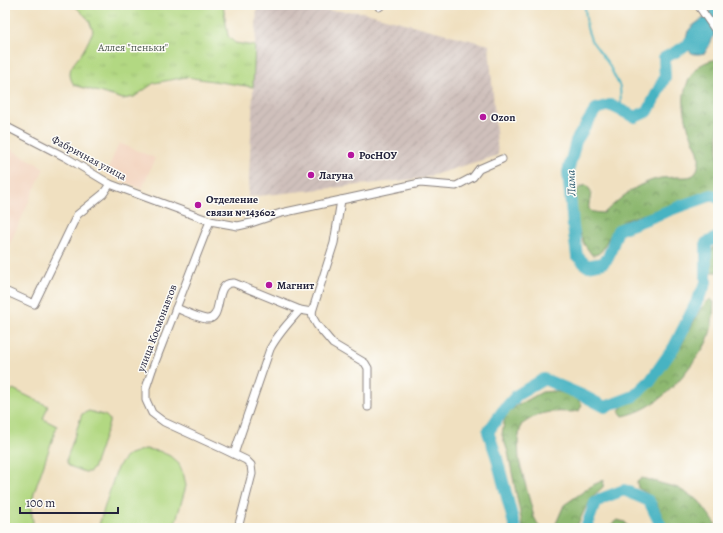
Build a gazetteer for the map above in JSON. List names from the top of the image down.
{
  "streets": {
    "street": ["Фабричная улица", "улица Космонавтов"]
  },
  "crossings": [
    ["Фабричная улица", "улица Космонавтов"]
  ],
  "water": ["Лама"],
  "parks": ["Аллея \"пеньки\""],
  "places": [
    "Ozon",
    "РосНОУ",
    "Лагуна",
    "Отделение связи №143602",
    "Магнит"
  ],
  "scale_bar": "100 m"
}
